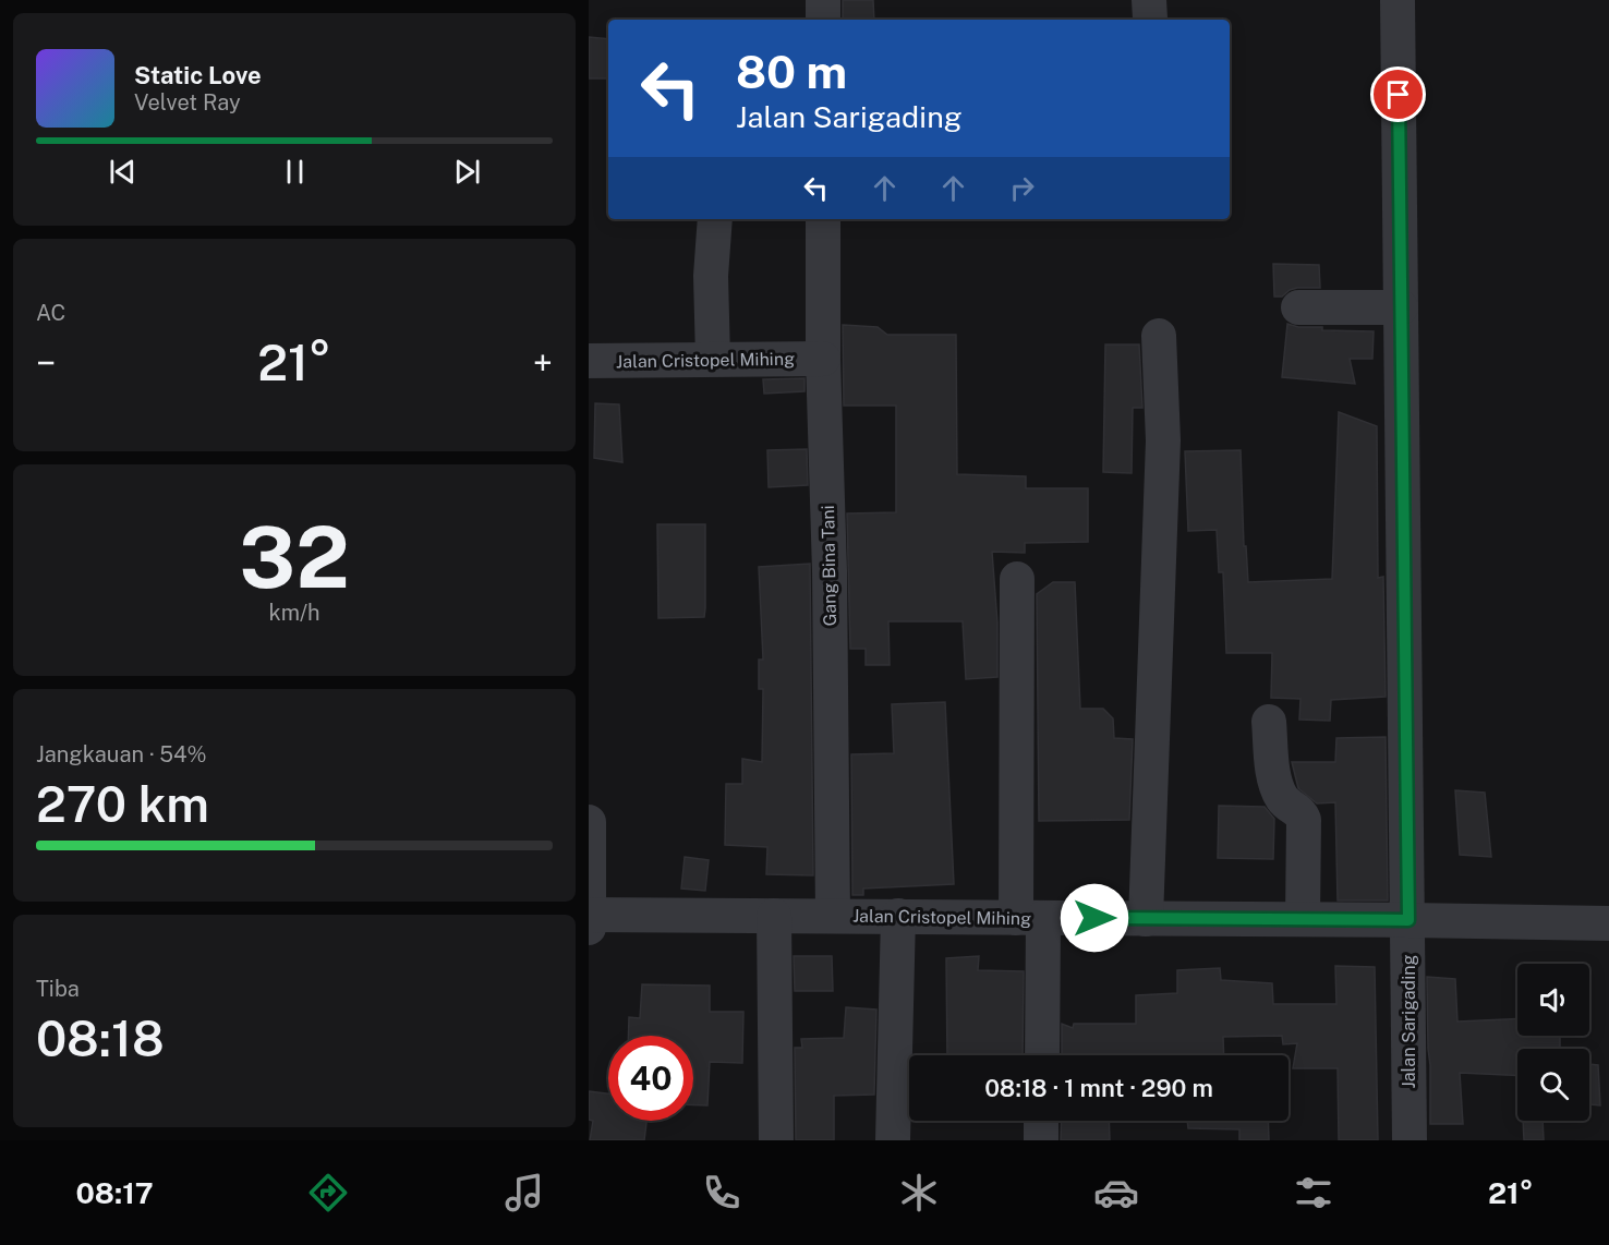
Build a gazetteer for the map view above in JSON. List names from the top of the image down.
{
  "streets": {
    "street": ["Jalan Cristopel Mihing", "Gang Bina Tani", "Jalan Sarigading"]
  },
  "crossings": [
    ["Jalan Cristopel Mihing", "Gang Bina Tani"],
    ["Jalan Cristopel Mihing", "Jalan Sarigading"]
  ],
  "page": {
    "turn": ["80 m", "Jalan Sarigading"],
    "song": ["Static Love", "Velvet Ray"],
    "tile": [
      "AC",
      ["32", "km/h"],
      ["Jangkauan · 54%", "270 km"],
      ["Tiba", "08:18"]
    ],
    "heat": ["−", "21°", "+"],
    "limit": "40",
    "trip": "08:18 · 1 mnt · 290 m",
    "tabs": ["08:17", "21°"]
  }
}
